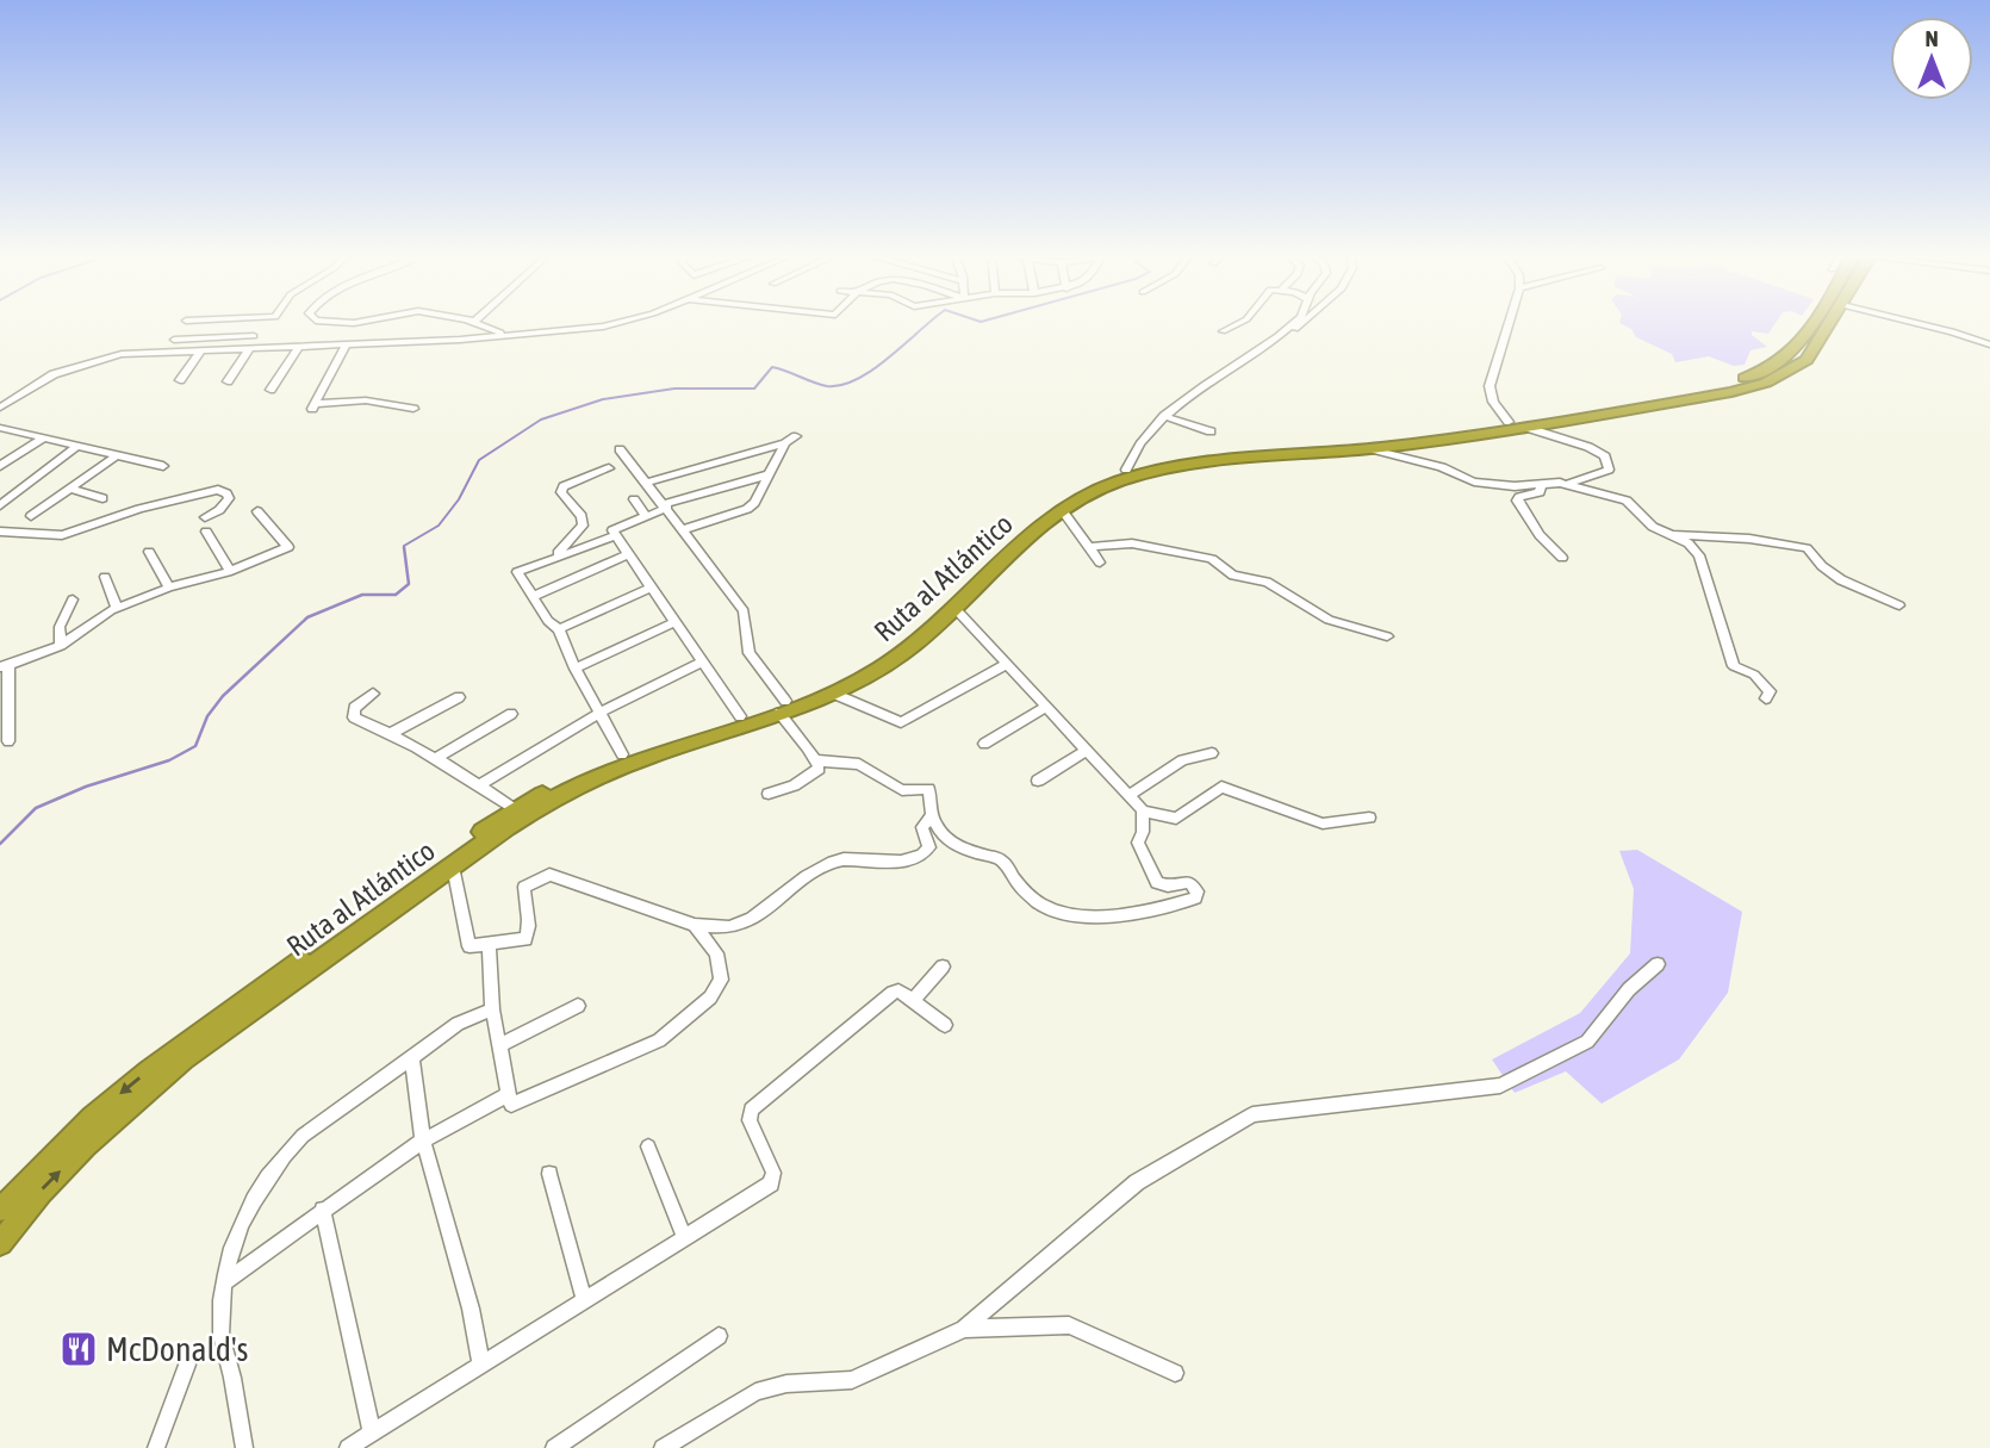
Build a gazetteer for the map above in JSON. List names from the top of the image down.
{
  "streets": {
    "highway": ["Ruta al Atlántico"]
  },
  "places": {
    "restaurant": ["McDonald's"]
  },
  "north": "top"
}
